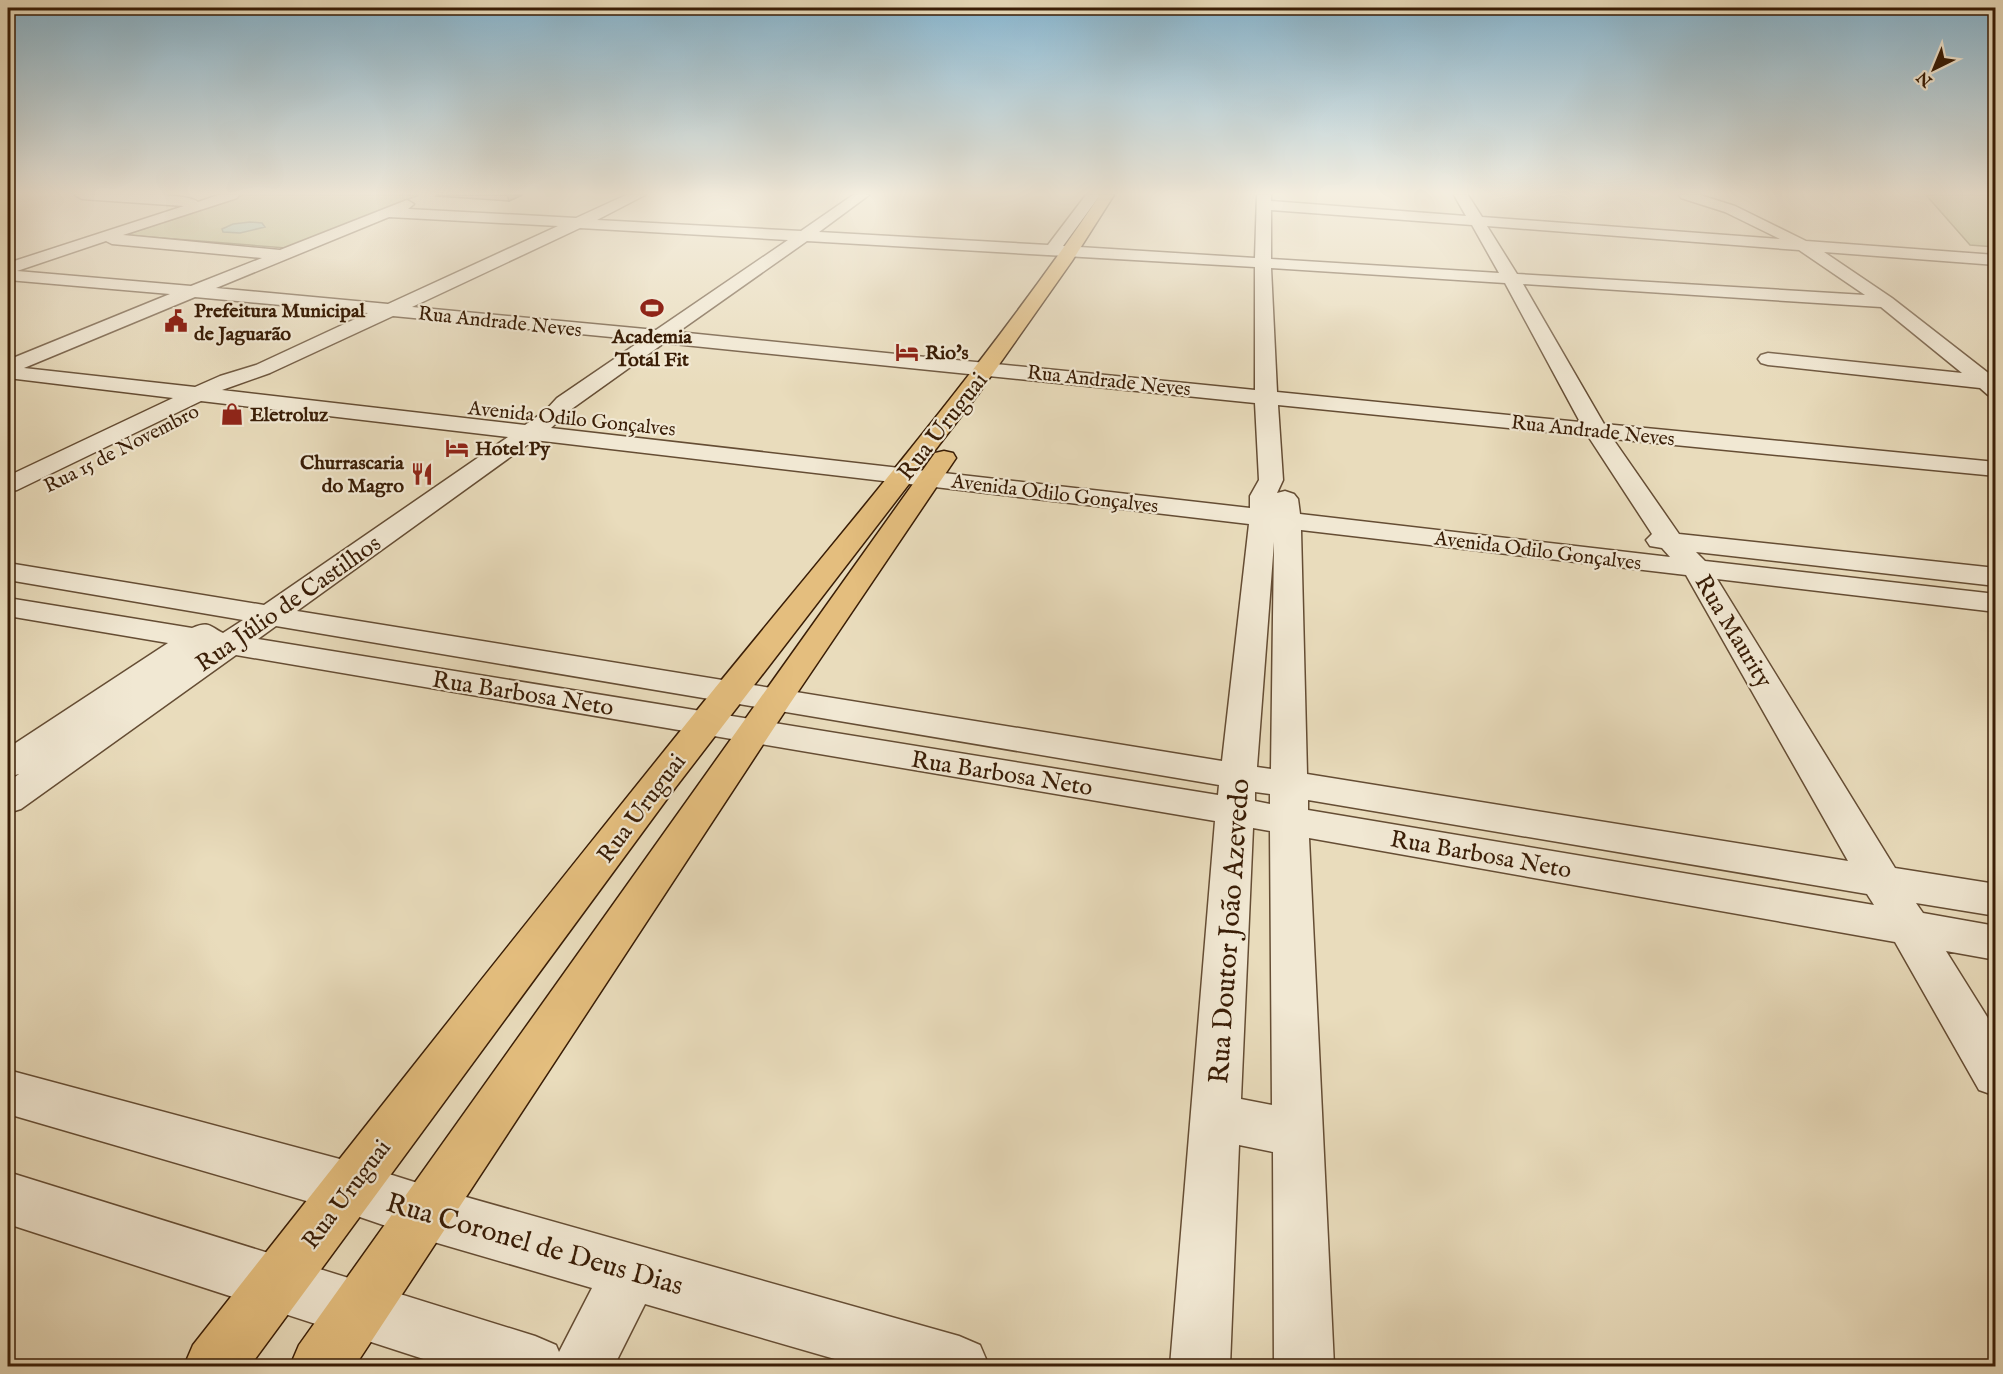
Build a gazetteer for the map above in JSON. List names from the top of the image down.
{
  "streets": {
    "highway": ["Rua Uruguai"],
    "street": [
      "Rua Andrade Neves",
      "Avenida Odilo Gonçalves",
      "Rua 15 de Novembro",
      "Rua Júlio de Castilhos",
      "Rua Maurity",
      "Rua Barbosa Neto",
      "Rua Doutor João Azevedo",
      "Rua Coronel de Deus Dias"
    ]
  },
  "crossings": [
    ["Rua Andrade Neves", "Rua Uruguai"],
    ["Rua Andrade Neves", "Rua 15 de Novembro"],
    ["Rua Andrade Neves", "Rua Júlio de Castilhos"],
    ["Rua Andrade Neves", "Rua Maurity"],
    ["Avenida Odilo Gonçalves", "Rua Uruguai"],
    ["Avenida Odilo Gonçalves", "Rua 15 de Novembro"],
    ["Avenida Odilo Gonçalves", "Rua Júlio de Castilhos"],
    ["Avenida Odilo Gonçalves", "Rua Maurity"],
    ["Avenida Odilo Gonçalves", "Rua Doutor João Azevedo"],
    ["Rua Uruguai", "Rua Barbosa Neto"],
    ["Rua Uruguai", "Rua Coronel de Deus Dias"],
    ["Rua Júlio de Castilhos", "Rua Barbosa Neto"],
    ["Rua Maurity", "Rua Barbosa Neto"],
    ["Rua Barbosa Neto", "Rua Doutor João Azevedo"]
  ],
  "places": {
    "sports": ["Academia Total Fit"],
    "public building": ["Prefeitura Municipal de Jaguarão"],
    "hotel": ["Rio's", "Hotel Py"],
    "shop": ["Eletroluz"],
    "restaurant": ["Churrascaria do Magro"]
  },
  "north": "bottom left"
}
